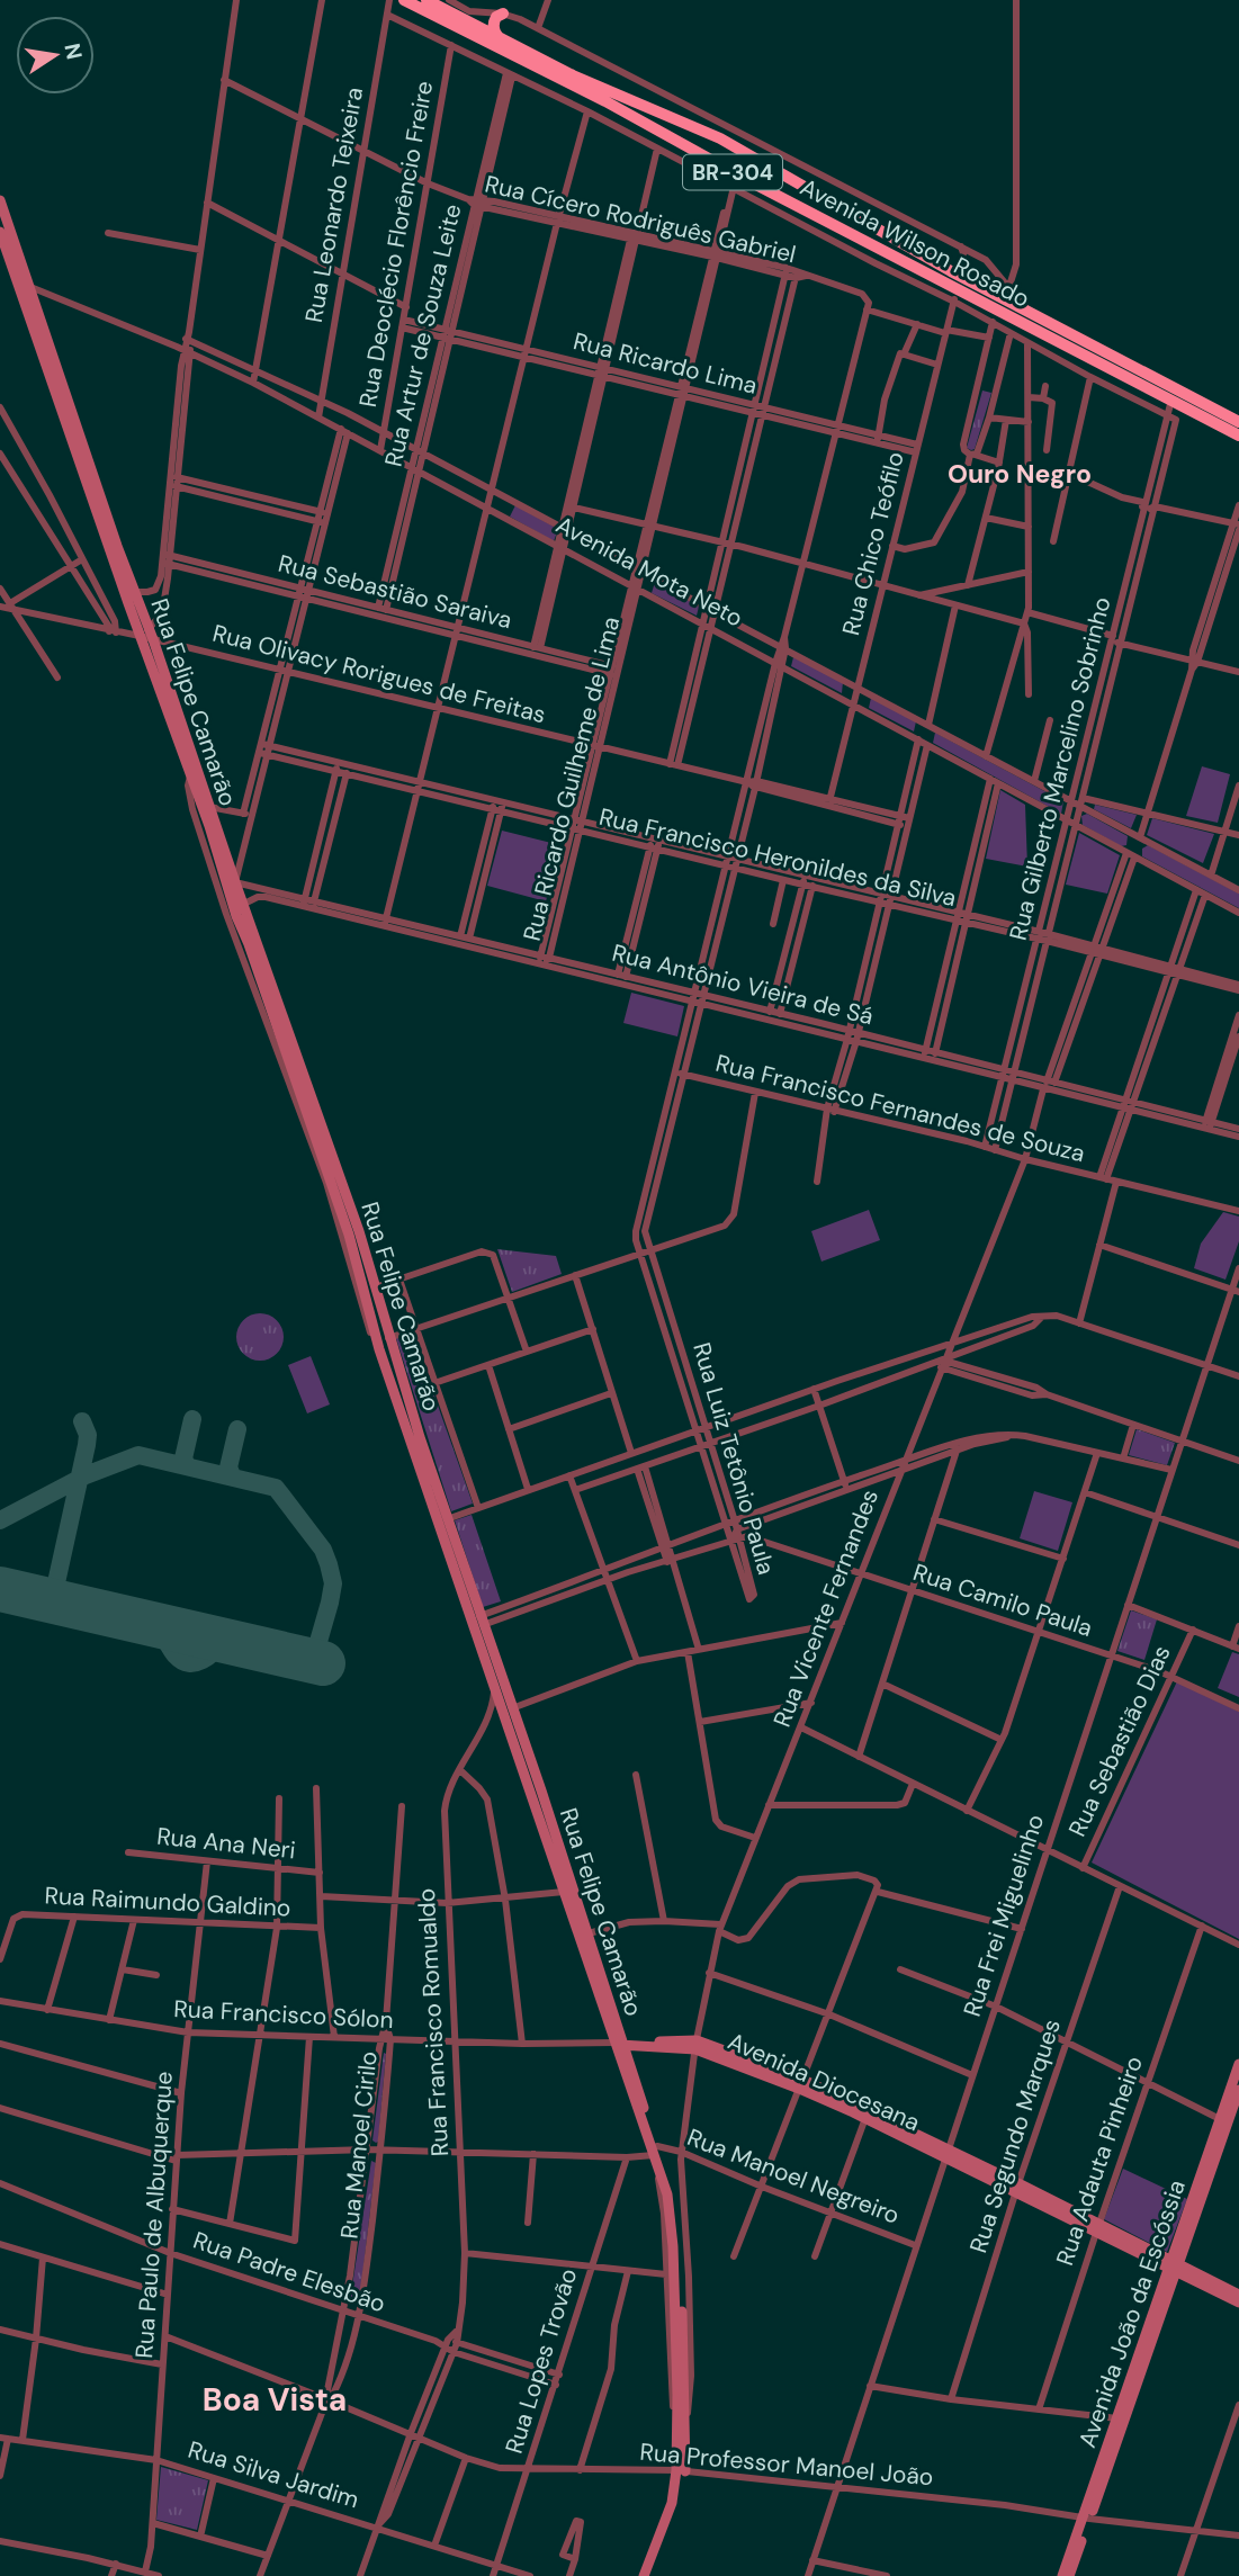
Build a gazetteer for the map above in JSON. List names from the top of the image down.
{
  "streets": {
    "highway": ["BR-304", "Avenida Wilson Rosado"],
    "main road": ["Rua Felipe Camarão", "Avenida Diocesana", "Avenida João da Escóssia"],
    "street": [
      "Rua Leonardo Teixeira",
      "Rua Cícero Rodriguês Gabriel",
      "Rua Deoclécio Florêncio Freire",
      "Rua Artur de Souza Leite",
      "Rua Ricardo Lima",
      "Rua Chico Teófilo",
      "Avenida Mota Neto",
      "Rua Sebastião Saraiva",
      "Rua Olivacy Rorigues de Freitas",
      "Rua Gilberto Marcelino Sobrinho",
      "Rua Ricardo Guilheme de Lima",
      "Rua Francisco Heronildes da Silva",
      "Rua Antônio Vieira de Sá",
      "Rua Francisco Fernandes de Souza",
      "Rua Luiz Tetônio Paula",
      "Rua Camilo Paula",
      "Rua Vicente Fernandes",
      "Rua Sebastião Dias",
      "Rua Ana Neri",
      "Rua Raimundo Galdino",
      "Rua Frei Miguelinho",
      "Rua Francisco Sólon",
      "Rua Francisco Romualdo",
      "Rua Segundo Marques",
      "Rua Manoel Cirilo",
      "Rua Adauta Pinheiro",
      "Rua Manoel Negreiro",
      "Rua Paulo de Albuquerque",
      "Rua Padre Elesbão",
      "Rua Lopes Trovão",
      "Rua Professor Manoel João",
      "Rua Silva Jardim"
    ]
  },
  "crossings": [
    ["Rua Leonardo Teixeira", "Rua Cícero Rodriguês Gabriel"],
    ["Rua Leonardo Teixeira", "Avenida Mota Neto"],
    ["Rua Cícero Rodriguês Gabriel", "Rua Deoclécio Florêncio Freire"],
    ["Rua Cícero Rodriguês Gabriel", "Rua Artur de Souza Leite"],
    ["Rua Cícero Rodriguês Gabriel", "Rua Chico Teófilo"],
    ["Rua Cícero Rodriguês Gabriel", "Rua Ricardo Guilheme de Lima"],
    ["Avenida Wilson Rosado", "Rua Chico Teófilo"],
    ["Avenida Wilson Rosado", "Rua Gilberto Marcelino Sobrinho"],
    ["Rua Deoclécio Florêncio Freire", "Rua Ricardo Lima"],
    ["Rua Deoclécio Florêncio Freire", "Avenida Mota Neto"],
    ["Rua Artur de Souza Leite", "Rua Ricardo Lima"],
    ["Rua Artur de Souza Leite", "Avenida Mota Neto"],
    ["Rua Artur de Souza Leite", "Rua Sebastião Saraiva"],
    ["Rua Ricardo Lima", "Rua Chico Teófilo"],
    ["Rua Ricardo Lima", "Rua Ricardo Guilheme de Lima"],
    ["Rua Chico Teófilo", "Avenida Mota Neto"],
    ["Rua Chico Teófilo", "Rua Olivacy Rorigues de Freitas"],
    ["Avenida Mota Neto", "Rua Felipe Camarão"],
    ["Avenida Mota Neto", "Rua Gilberto Marcelino Sobrinho"],
    ["Avenida Mota Neto", "Rua Ricardo Guilheme de Lima"],
    ["Avenida Mota Neto", "Rua Vicente Fernandes"],
    ["Rua Sebastião Saraiva", "Rua Ricardo Guilheme de Lima"],
    ["Rua Olivacy Rorigues de Freitas", "Rua Felipe Camarão"],
    ["Rua Olivacy Rorigues de Freitas", "Rua Ricardo Guilheme de Lima"],
    ["Rua Felipe Camarão", "Rua Antônio Vieira de Sá"],
    ["Rua Felipe Camarão", "Rua Vicente Fernandes"],
    ["Rua Felipe Camarão", "Rua Francisco Sólon"],
    ["Rua Felipe Camarão", "Rua Francisco Romualdo"],
    ["Rua Felipe Camarão", "Avenida Diocesana"],
    ["Rua Felipe Camarão", "Rua Manoel Negreiro"],
    ["Rua Felipe Camarão", "Rua Professor Manoel João"],
    ["Rua Gilberto Marcelino Sobrinho", "Rua Francisco Heronildes da Silva"],
    ["Rua Gilberto Marcelino Sobrinho", "Rua Antônio Vieira de Sá"],
    ["Rua Gilberto Marcelino Sobrinho", "Rua Francisco Fernandes de Souza"],
    ["Rua Ricardo Guilheme de Lima", "Rua Francisco Heronildes da Silva"],
    ["Rua Ricardo Guilheme de Lima", "Rua Antônio Vieira de Sá"],
    ["Rua Francisco Heronildes da Silva", "Rua Vicente Fernandes"],
    ["Rua Antônio Vieira de Sá", "Rua Vicente Fernandes"],
    ["Rua Francisco Fernandes de Souza", "Rua Vicente Fernandes"],
    ["Rua Luiz Tetônio Paula", "Rua Camilo Paula"],
    ["Rua Camilo Paula", "Rua Vicente Fernandes"],
    ["Rua Camilo Paula", "Rua Sebastião Dias"],
    ["Rua Camilo Paula", "Rua Frei Miguelinho"],
    ["Rua Vicente Fernandes", "Avenida Diocesana"],
    ["Rua Vicente Fernandes", "Rua Manoel Negreiro"],
    ["Rua Ana Neri", "Rua Paulo de Albuquerque"],
    ["Rua Raimundo Galdino", "Rua Paulo de Albuquerque"],
    ["Rua Frei Miguelinho", "Avenida Diocesana"],
    ["Rua Frei Miguelinho", "Rua Manoel Negreiro"],
    ["Rua Frei Miguelinho", "Rua Professor Manoel João"],
    ["Rua Francisco Sólon", "Rua Francisco Romualdo"],
    ["Rua Francisco Sólon", "Avenida Diocesana"],
    ["Rua Francisco Sólon", "Rua Manoel Cirilo"],
    ["Rua Francisco Sólon", "Rua Paulo de Albuquerque"],
    ["Rua Francisco Romualdo", "Rua Padre Elesbão"],
    ["Rua Francisco Romualdo", "Rua Professor Manoel João"],
    ["Rua Francisco Romualdo", "Rua Silva Jardim"],
    ["Avenida Diocesana", "Rua Segundo Marques"],
    ["Avenida Diocesana", "Rua Adauta Pinheiro"],
    ["Avenida Diocesana", "Avenida João da Escóssia"],
    ["Rua Manoel Cirilo", "Rua Padre Elesbão"],
    ["Rua Manoel Cirilo", "Rua Professor Manoel João"],
    ["Rua Manoel Cirilo", "Rua Silva Jardim"],
    ["Rua Paulo de Albuquerque", "Rua Padre Elesbão"],
    ["Rua Paulo de Albuquerque", "Rua Professor Manoel João"],
    ["Rua Paulo de Albuquerque", "Rua Silva Jardim"],
    ["Rua Padre Elesbão", "Rua Lopes Trovão"],
    ["Avenida João da Escóssia", "Rua Professor Manoel João"],
    ["Rua Lopes Trovão", "Rua Professor Manoel João"],
    ["Rua Lopes Trovão", "Rua Silva Jardim"]
  ],
  "districts": ["Ouro Negro", "Boa Vista"],
  "north": "right"
}
